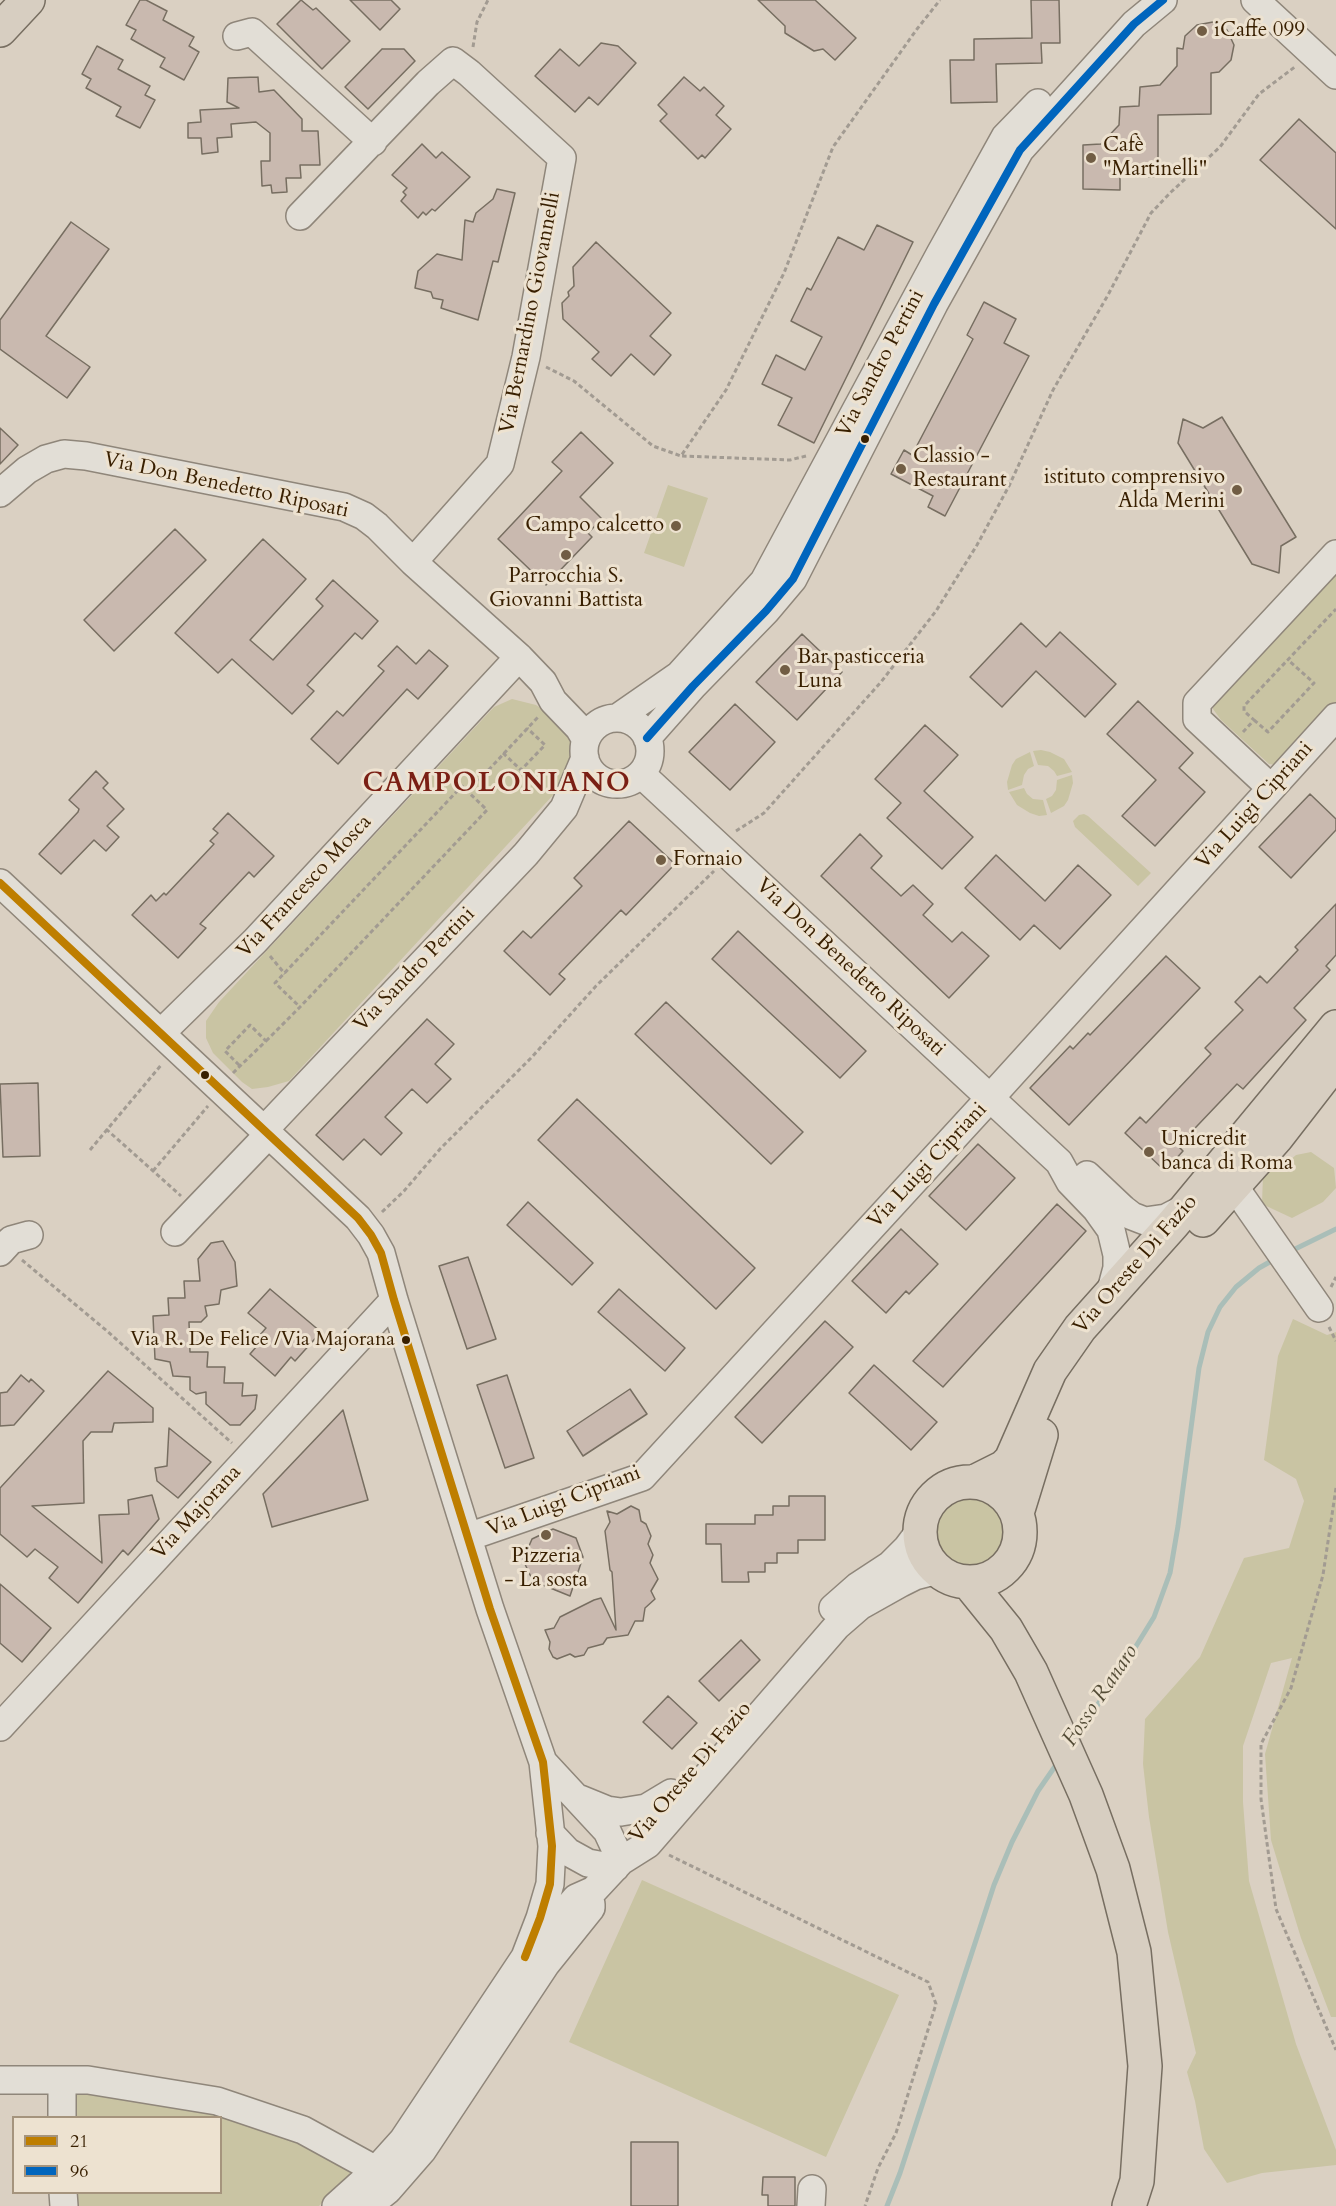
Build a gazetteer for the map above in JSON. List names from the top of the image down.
{
  "streets": {
    "main road": ["Via Oreste Di Fazio"],
    "street": [
      "Via Bernardino Giovannelli",
      "Via Sandro Pertini",
      "Via Don Benedetto Riposati",
      "Via Luigi Cipriani",
      "Via Francesco Mosca",
      "Via Majorana"
    ]
  },
  "crossings": [
    ["Via Bernardino Giovannelli", "Via Don Benedetto Riposati"],
    ["Via Sandro Pertini", "Via Don Benedetto Riposati"],
    ["Via Don Benedetto Riposati", "Via Luigi Cipriani"],
    ["Via Don Benedetto Riposati", "Via Francesco Mosca"]
  ],
  "districts": ["CAMPOLONIANO"],
  "water": ["Fosso Ranaro"],
  "places": [
    "iCaffe 099",
    "Cafè \"Martinelli\"",
    "Classio - Restaurant",
    "istituto comprensivo Alda Merini",
    "Campo calcetto",
    "Parrocchia S. Giovanni Battista",
    "Bar pasticceria Luna",
    "Fornaio",
    "Unicredit banca di Roma",
    "Via R. De Felice /Via Majorana",
    "Pizzeria - La sosta"
  ],
  "lines": ["transit line 96", "transit line 21"],
  "legend": ["21", "96"]
}
